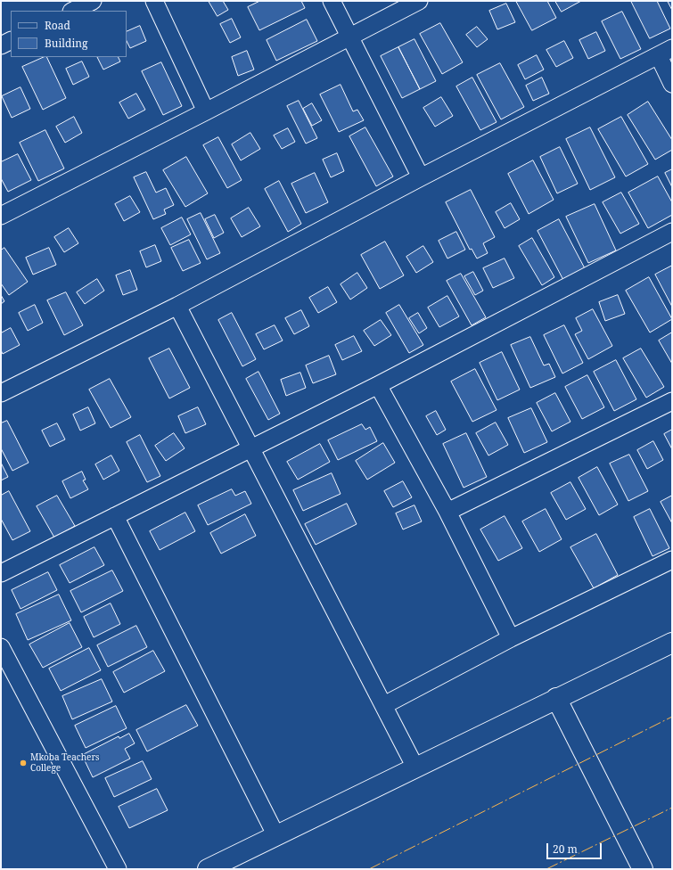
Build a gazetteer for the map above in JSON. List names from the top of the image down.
{
  "places": ["Mkoba Teachers College"],
  "legend": ["Road", "Building"],
  "scale_bar": "20 m"
}
